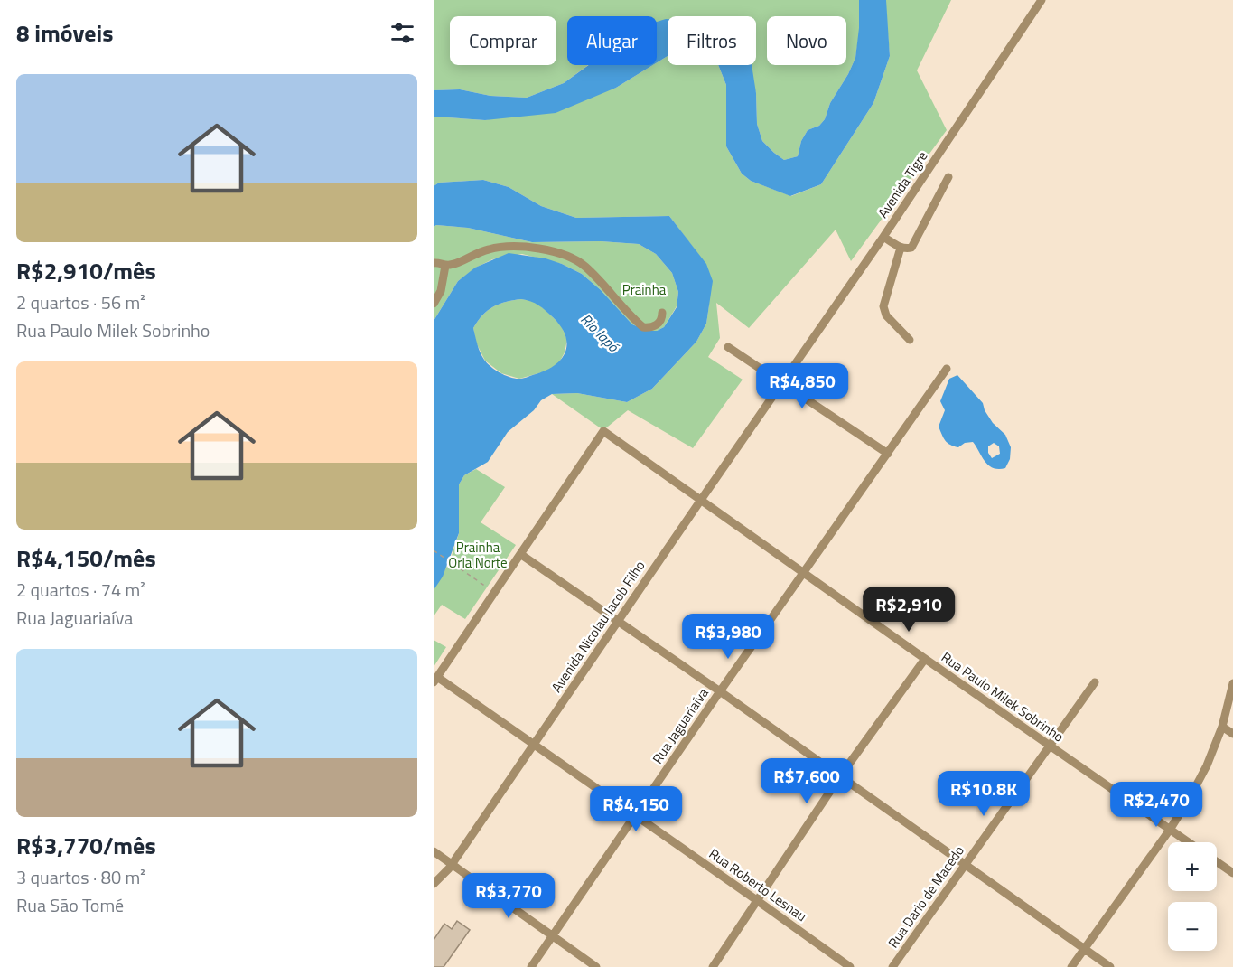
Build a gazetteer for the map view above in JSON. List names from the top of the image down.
{
  "streets": {
    "street": [
      "Avenida Tigre",
      "Avenida Nicolau Jacob Filho",
      "Rua Paulo Milek Sobrinho",
      "Rua Jaguariaíva",
      "Rua Roberto Lesnau",
      "Rua Dario de Macedo"
    ]
  },
  "crossings": [
    ["Avenida Tigre", "Avenida Nicolau Jacob Filho"],
    ["Avenida Nicolau Jacob Filho", "Rua Paulo Milek Sobrinho"],
    ["Avenida Nicolau Jacob Filho", "Rua Roberto Lesnau"],
    ["Rua Paulo Milek Sobrinho", "Rua Jaguariaíva"],
    ["Rua Paulo Milek Sobrinho", "Rua Dario de Macedo"],
    ["Rua Jaguariaíva", "Rua Roberto Lesnau"]
  ],
  "water": ["Rio Iapó"],
  "parks": ["Prainha", "Prainha Orla Norte"],
  "page": {
    "heading": "8 imóveis",
    "chip": [
      "Comprar",
      "Alugar",
      "Filtros",
      "Novo"
    ],
    "list": [
      {
        "name": "R$2,910/mês",
        "note": "2 quartos · 56 m² · Rua Paulo Milek Sobrinho"
      },
      {
        "name": "R$4,150/mês",
        "note": "2 quartos · 74 m² · Rua Jaguariaíva"
      },
      {
        "name": "R$3,770/mês",
        "note": "3 quartos · 80 m² · Rua São Tomé"
      }
    ],
    "price": [
      "R$4,850",
      "R$2,910",
      "R$3,980",
      "R$7,600",
      "R$10.8K",
      "R$2,470",
      "R$4,150",
      "R$3,770"
    ],
    "map_buttons": ["+", "−"]
  }
}
